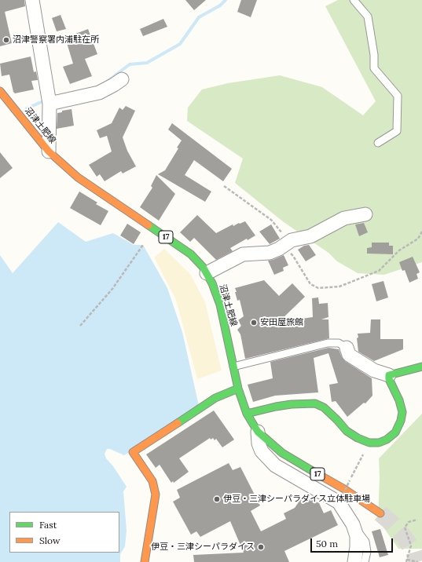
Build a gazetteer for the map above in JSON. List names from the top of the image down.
{
  "streets": {
    "main road": ["沼津土肥線", "17"]
  },
  "places": [
    "沼津警察署内浦駐在所",
    "安田屋旅館",
    "伊豆・三津シーパラダイス立体駐車場",
    "伊豆・三津シーパラダイス"
  ],
  "legend": ["Fast", "Slow"],
  "scale_bar": "50 m"
}
